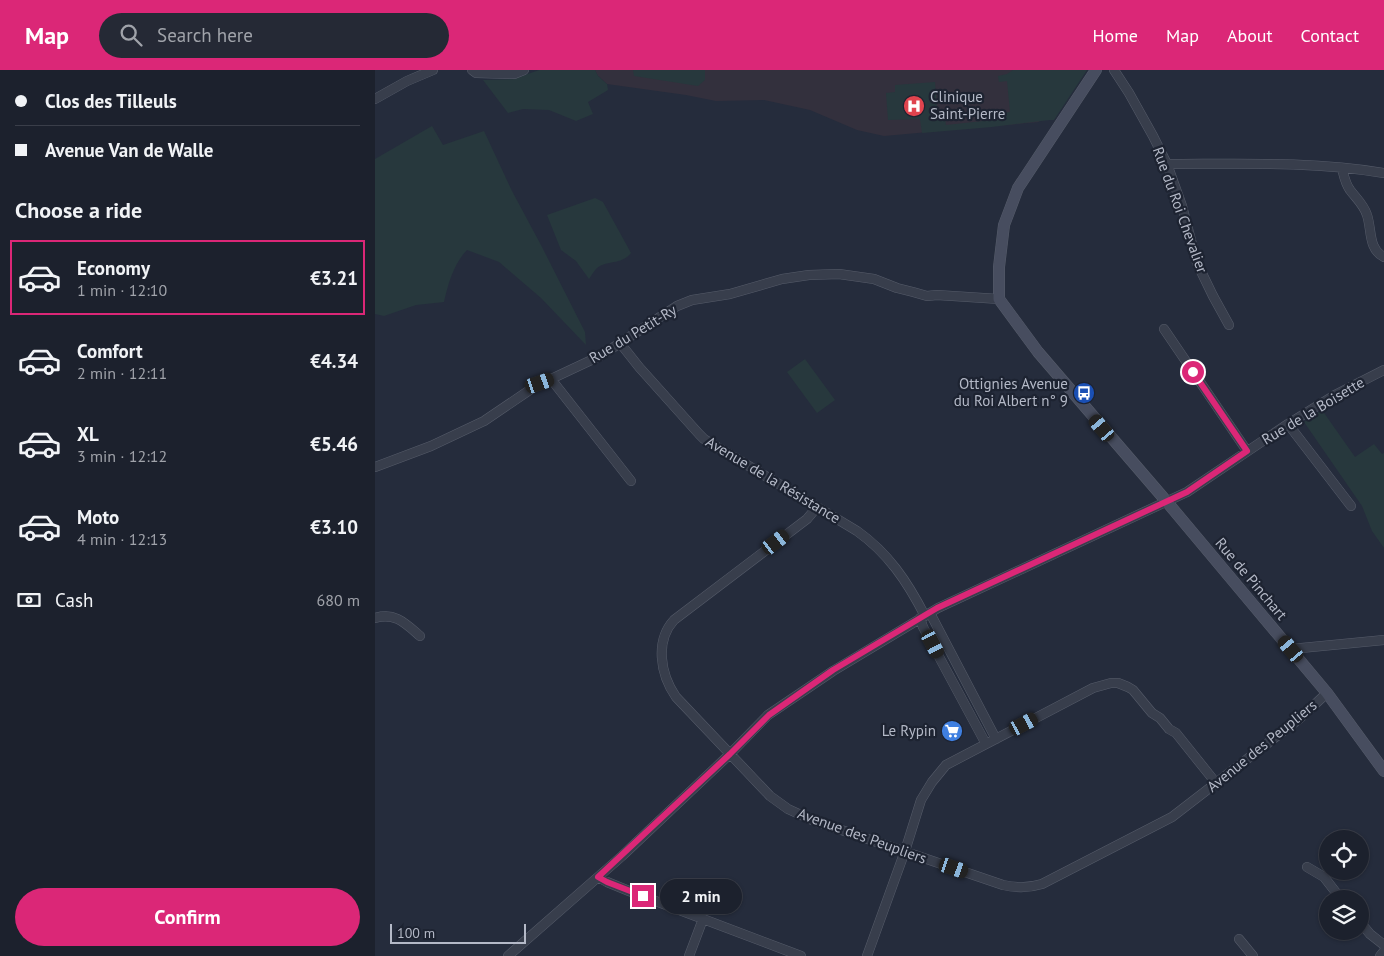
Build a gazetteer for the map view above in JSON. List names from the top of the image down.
{
  "streets": {
    "main road": ["Rue de Pinchart"],
    "street": [
      "Rue du Roi Chevalier",
      "Rue du Petit-Ry",
      "Rue de la Boisette",
      "Avenue de la Résistance",
      "Avenue des Peupliers"
    ]
  },
  "crossings": [
    ["Rue du Petit-Ry", "Avenue de la Résistance"],
    ["Rue du Petit-Ry", "Rue de Pinchart"],
    ["Rue de la Boisette", "Avenue de la Résistance"],
    ["Rue de la Boisette", "Rue de Pinchart"],
    ["Rue de la Boisette", "Avenue des Peupliers"],
    ["Avenue de la Résistance", "Avenue des Peupliers"],
    ["Rue de Pinchart", "Avenue des Peupliers"]
  ],
  "places": {
    "hospital": ["Clinique Saint-Pierre"],
    "bus stop": ["Ottignies Avenue du Roi Albert n° 9"],
    "supermarket": ["Le Rypin"]
  },
  "scale_bar": "100 m",
  "page": {
    "header": "Map",
    "search": "Search here",
    "nav": [
      "Home",
      "Map",
      "About",
      "Contact"
    ],
    "banner": ["Clos des Tilleuls", "Avenue Van de Walle"],
    "heading": "Choose a ride",
    "list": [
      {
        "name": "Economy",
        "note": "1 min · 12:10",
        "value": "€3.21"
      },
      {
        "name": "Comfort",
        "note": "2 min · 12:11",
        "value": "€4.34"
      },
      {
        "name": "XL",
        "note": "3 min · 12:12",
        "value": "€5.46"
      },
      {
        "name": "Moto",
        "note": "4 min · 12:13",
        "value": "€3.10"
      }
    ],
    "pay": ["Cash", "680 m"],
    "buttons": "Confirm",
    "bubble": "2 min",
    "scale": "100 m"
  }
}
